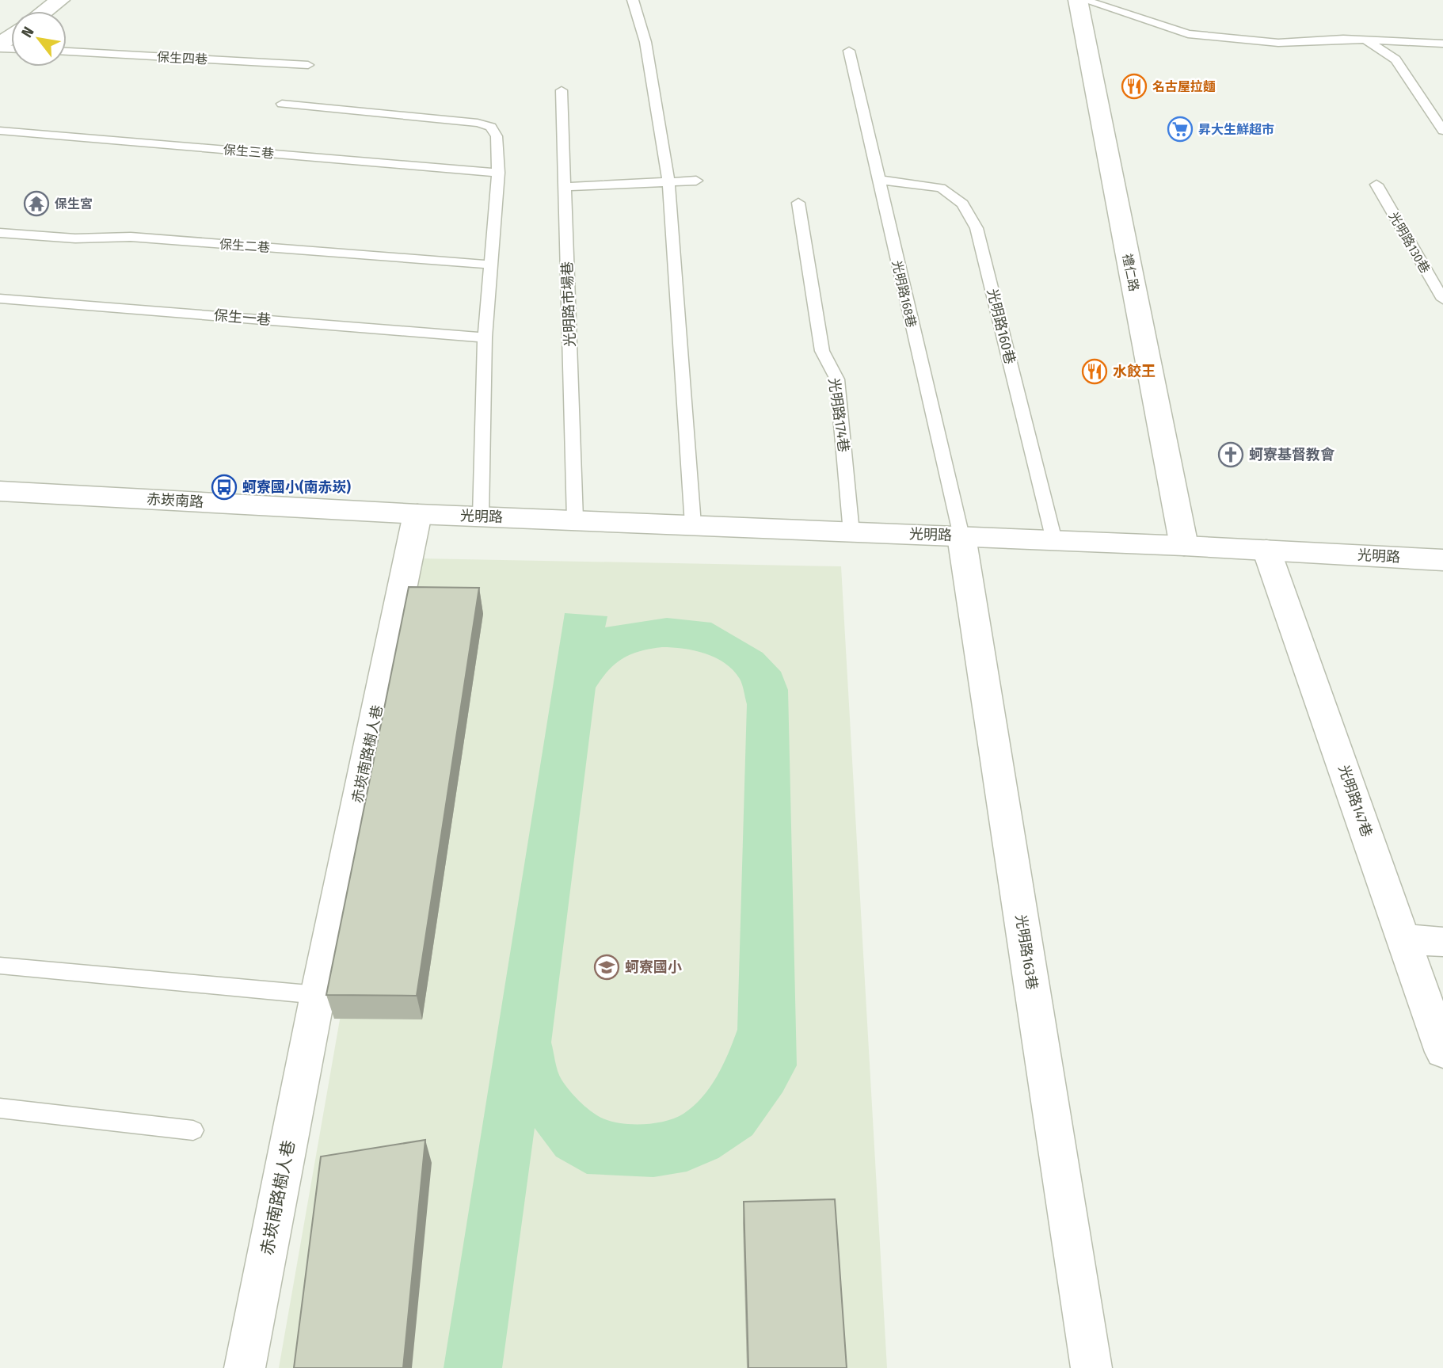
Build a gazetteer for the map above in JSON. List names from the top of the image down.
{
  "streets": {
    "street": [
      "禮仁路",
      "赤崁南路",
      "光明路",
      "赤崁南路樹人巷",
      "光明路147巷",
      "光明路163巷"
    ],
    "lane": [
      "保生四巷",
      "保生三巷",
      "光明路130巷",
      "保生二巷",
      "光明路168巷",
      "光明路市場巷",
      "保生一巷",
      "光明路160巷",
      "光明路174巷"
    ]
  },
  "crossings": [
    ["禮仁路", "光明路"],
    ["光明路168巷", "光明路160巷"],
    ["光明路168巷", "光明路"],
    ["光明路168巷", "光明路163巷"],
    ["光明路市場巷", "光明路"],
    ["光明路160巷", "光明路"],
    ["光明路174巷", "光明路"],
    ["赤崁南路", "光明路"],
    ["赤崁南路", "赤崁南路樹人巷"],
    ["光明路", "赤崁南路樹人巷"],
    ["光明路", "光明路147巷"],
    ["光明路", "光明路163巷"]
  ],
  "places": {
    "restaurant": ["名古屋拉麵", "水餃王"],
    "supermarket": ["昇大生鮮超市"],
    "temple": ["保生宮"],
    "church": ["蚵寮基督教會"],
    "bus stop": ["蚵寮國小(南赤崁)"],
    "school or university": ["蚵寮國小"]
  },
  "north": "top left"
}
